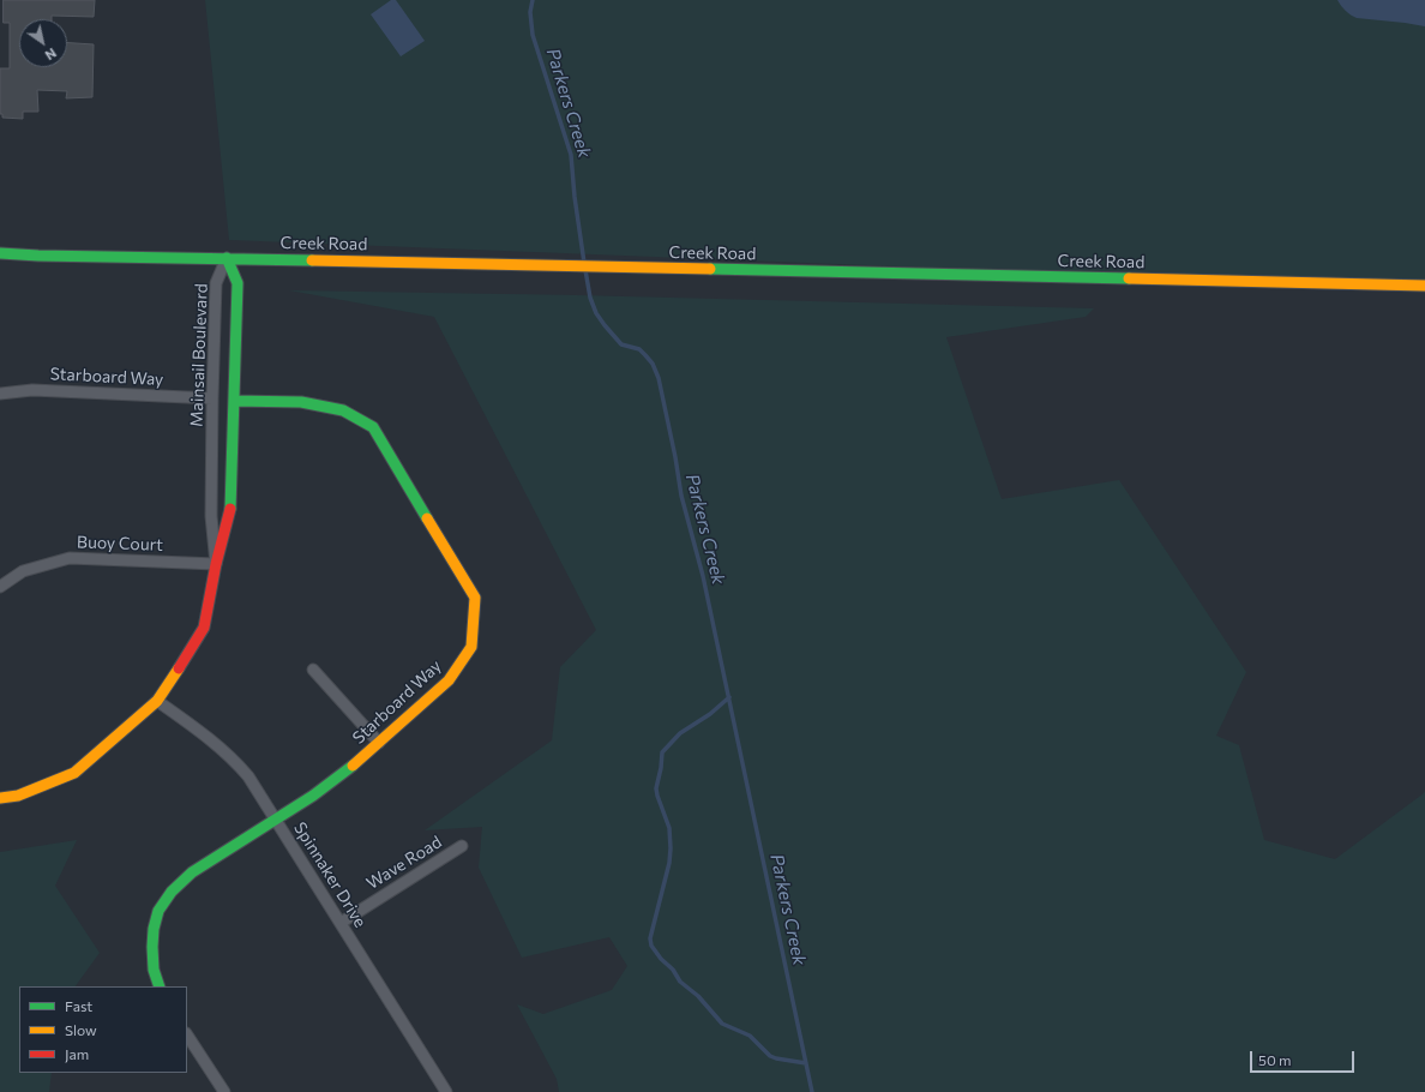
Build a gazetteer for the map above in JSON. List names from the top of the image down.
{
  "streets": {
    "street": [
      "Creek Road",
      "Mainsail Boulevard",
      "Starboard Way",
      "Buoy Court",
      "Wave Road",
      "Spinnaker Drive"
    ]
  },
  "crossings": [
    ["Creek Road", "Mainsail Boulevard"],
    ["Mainsail Boulevard", "Starboard Way"],
    ["Mainsail Boulevard", "Buoy Court"],
    ["Mainsail Boulevard", "Spinnaker Drive"],
    ["Starboard Way", "Spinnaker Drive"],
    ["Wave Road", "Spinnaker Drive"]
  ],
  "water": ["Parkers Creek"],
  "legend": ["Fast", "Slow", "Jam"],
  "scale_bar": "50 m",
  "north": "bottom right"
}
